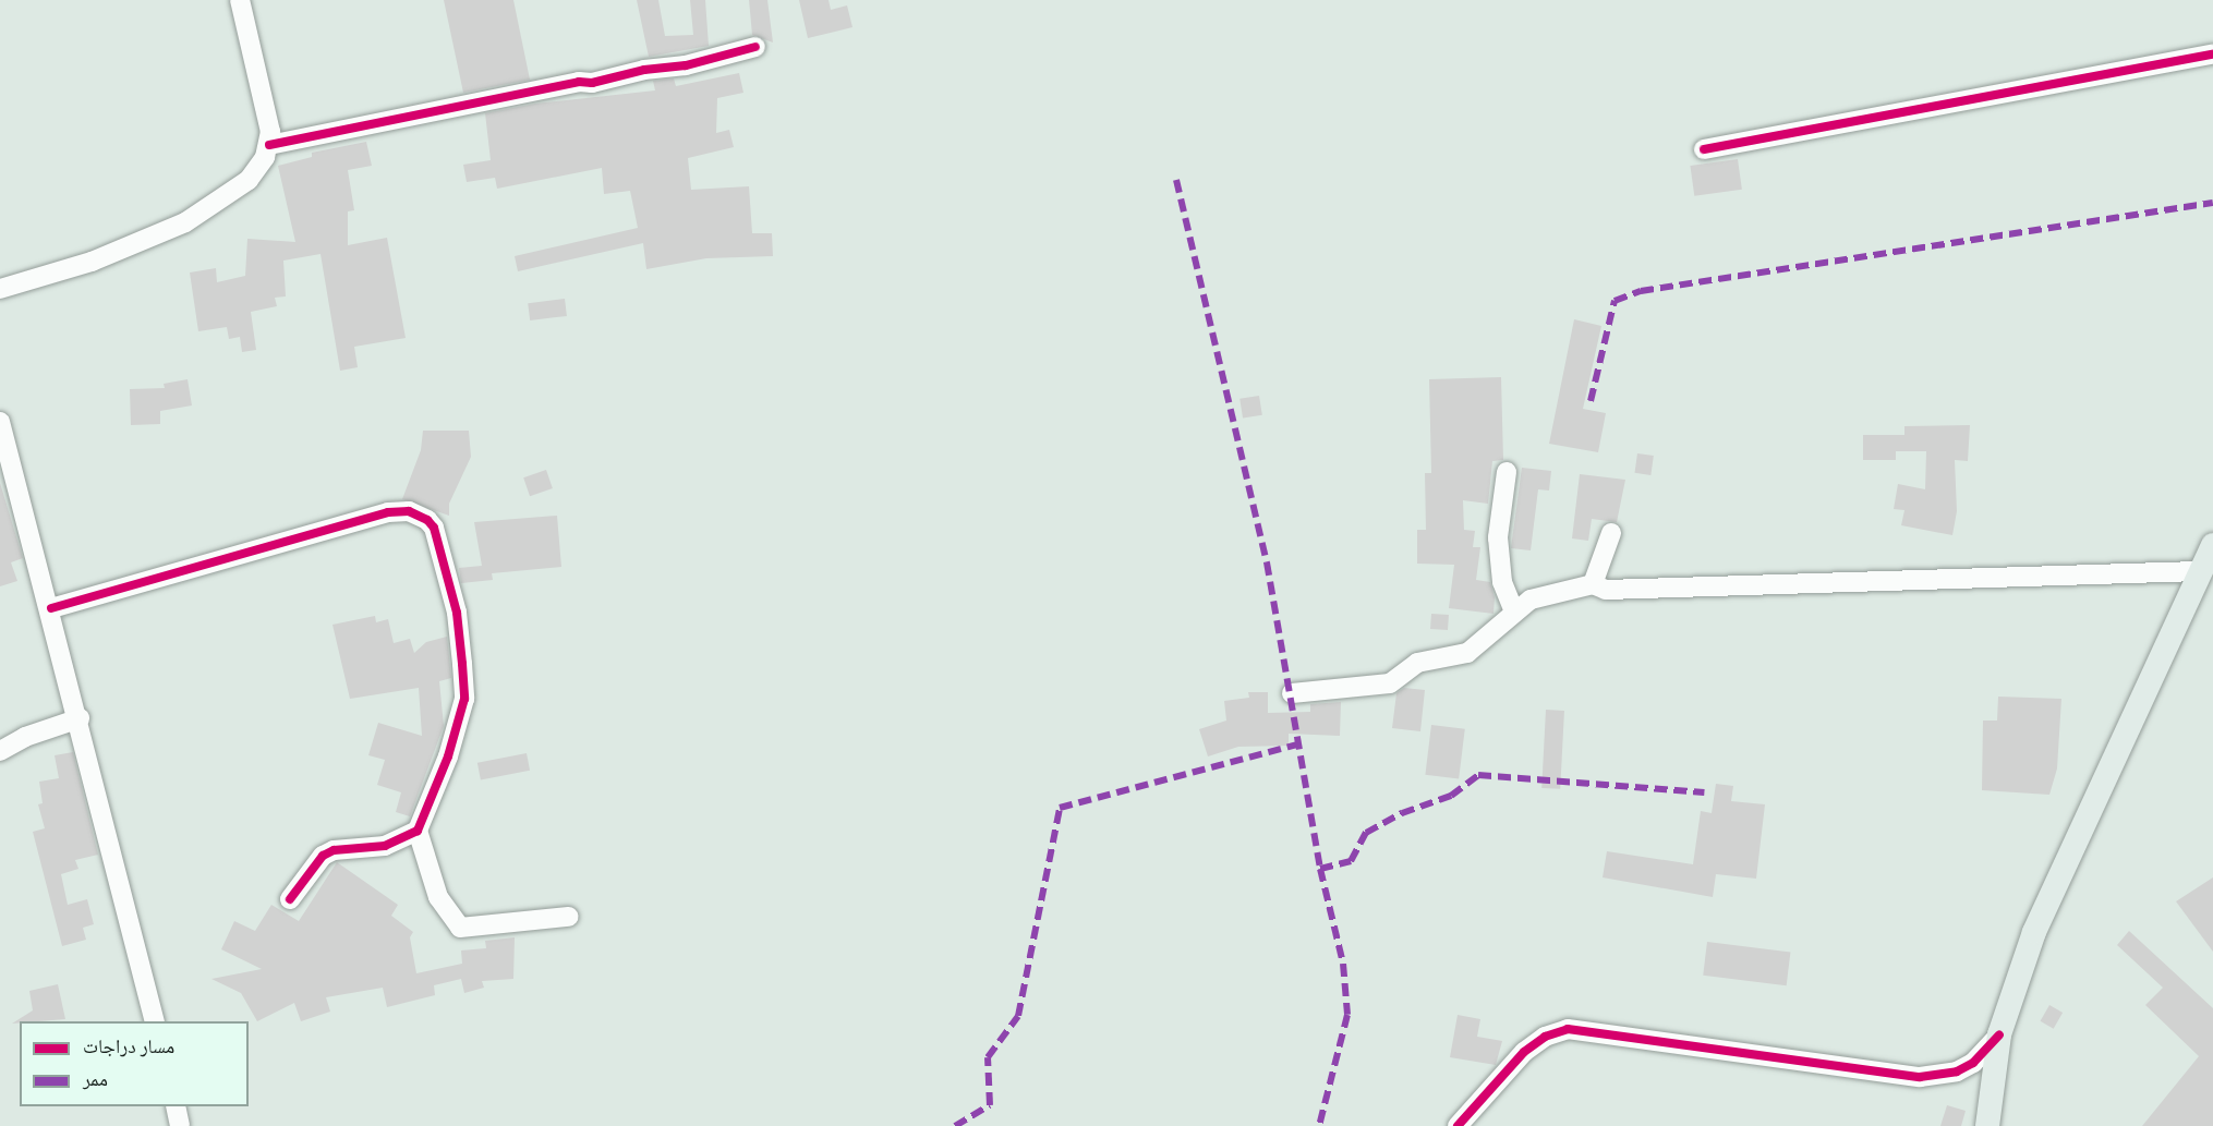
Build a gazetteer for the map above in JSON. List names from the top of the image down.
{
  "legend": ["مسار دراجات", "ممر"]
}
